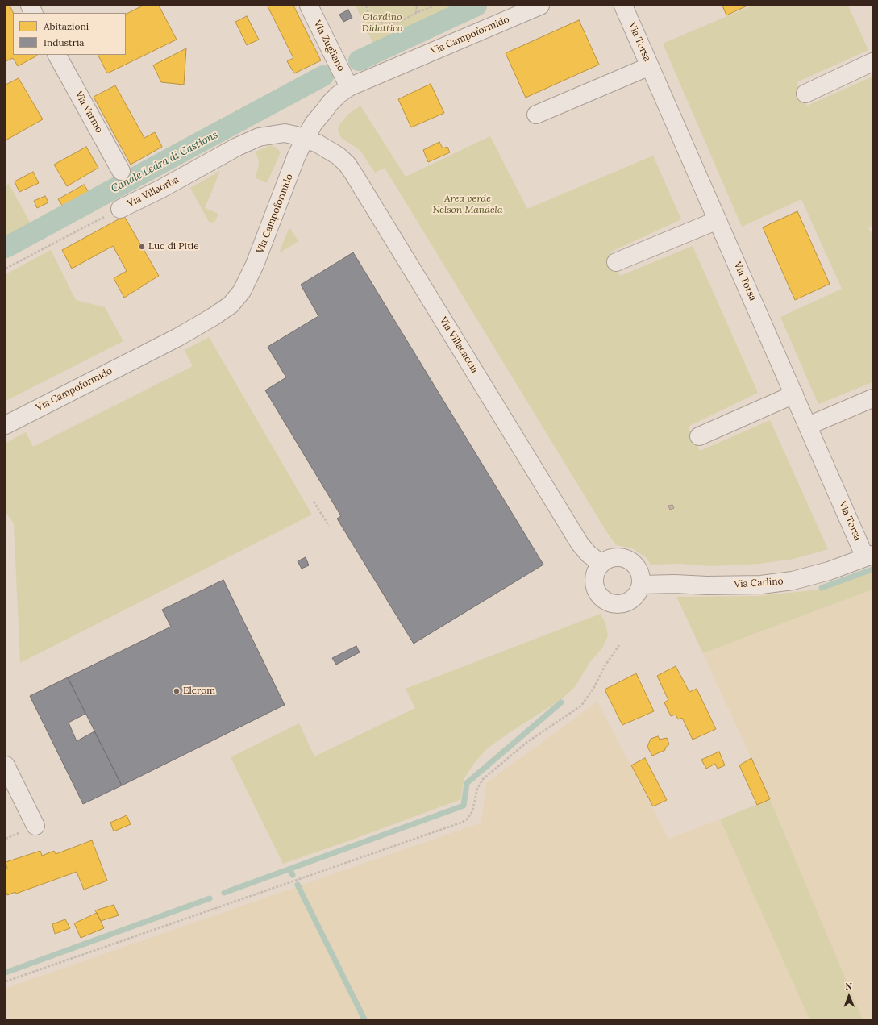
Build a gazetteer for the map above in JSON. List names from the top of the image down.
{
  "streets": {
    "street": [
      "Via Campoformido",
      "Via Torsa",
      "Via Zugliano",
      "Via Varmo",
      "Via Villaorba",
      "Via Villacaccia",
      "Via Carlino"
    ]
  },
  "crossings": [
    ["Via Campoformido", "Via Zugliano"],
    ["Via Campoformido", "Via Villaorba"],
    ["Via Campoformido", "Via Villacaccia"],
    ["Via Torsa", "Via Carlino"],
    ["Via Villaorba", "Via Villacaccia"],
    ["Via Villacaccia", "Via Carlino"]
  ],
  "water": ["Canale Ledra di Castions"],
  "parks": ["Giardino Didattico", "Area verde Nelson Mandela"],
  "places": ["Luc di Pitie", "Elcrom"],
  "legend": ["Abitazioni", "Industria"],
  "north": "top"
}
